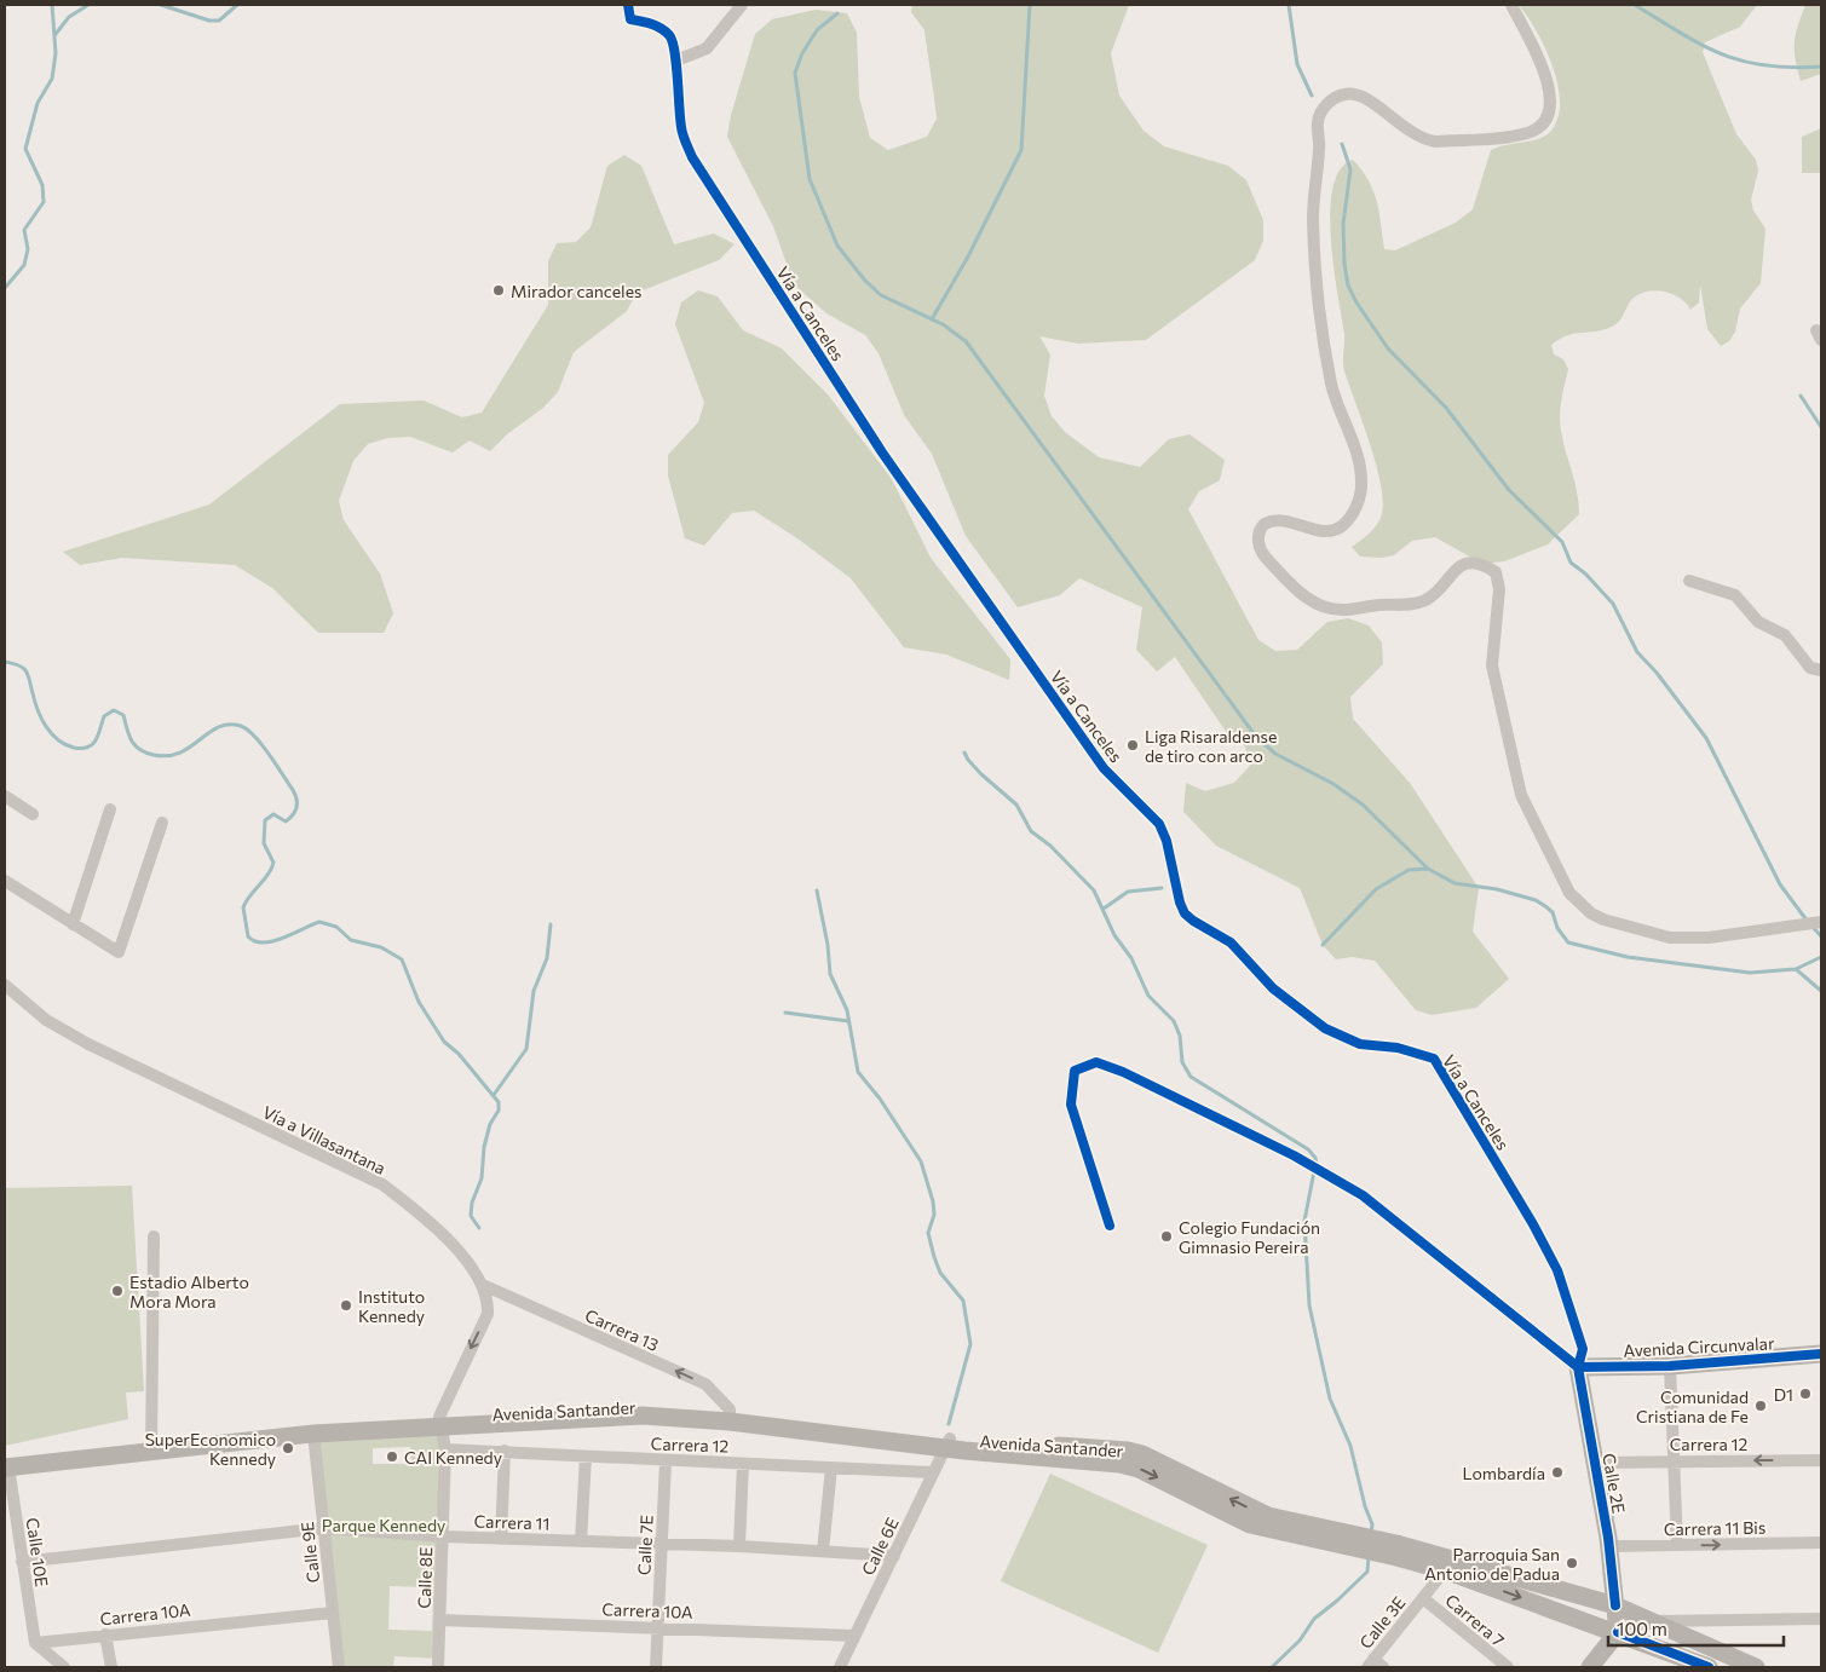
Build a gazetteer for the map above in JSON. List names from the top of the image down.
{
  "streets": {
    "street": [
      "Vía a Canceles",
      "Vía a Villasantana",
      "Carrera 13",
      "Avenida Circunvalar",
      "Avenida Santander",
      "Carrera 12",
      "Calle 2E",
      "Carrera 11",
      "Carrera 11 Bis",
      "Calle 7E",
      "Calle 6E",
      "Calle 10E",
      "Calle 9E",
      "Calle 8E",
      "Carrera 10A",
      "Carrera 7",
      "Calle 3E"
    ]
  },
  "crossings": [
    ["Vía a Canceles", "Avenida Circunvalar"],
    ["Vía a Canceles", "Calle 2E"],
    ["Vía a Villasantana", "Carrera 13"],
    ["Vía a Villasantana", "Avenida Santander"],
    ["Vía a Villasantana", "Calle 8E"],
    ["Carrera 13", "Avenida Santander"],
    ["Avenida Circunvalar", "Calle 2E"],
    ["Avenida Santander", "Calle 2E"],
    ["Avenida Santander", "Calle 6E"],
    ["Avenida Santander", "Calle 10E"],
    ["Avenida Santander", "Calle 9E"],
    ["Avenida Santander", "Calle 8E"],
    ["Avenida Santander", "Calle 3E"],
    ["Carrera 12", "Calle 2E"],
    ["Carrera 12", "Calle 7E"],
    ["Carrera 12", "Calle 6E"],
    ["Carrera 12", "Calle 8E"],
    ["Calle 2E", "Carrera 11 Bis"],
    ["Carrera 11", "Calle 7E"],
    ["Carrera 11", "Calle 6E"],
    ["Carrera 11", "Calle 10E"],
    ["Carrera 11", "Calle 9E"],
    ["Carrera 11", "Calle 8E"],
    ["Calle 7E", "Carrera 10A"],
    ["Calle 6E", "Carrera 10A"],
    ["Calle 10E", "Carrera 10A"],
    ["Calle 9E", "Carrera 10A"],
    ["Calle 8E", "Carrera 10A"],
    ["Carrera 7", "Calle 3E"]
  ],
  "one_way": ["Carrera 13"],
  "parks": ["Parque Kennedy"],
  "places": [
    "Mirador canceles",
    "Liga Risaraldense de tiro con arco",
    "Colegio Fundación Gimnasio Pereira",
    "Estadio Alberto Mora Mora",
    "Instituto Kennedy",
    "D1",
    "Comunidad Cristiana de Fe",
    "SuperEconomico Kennedy",
    "CAI Kennedy",
    "Lombardía",
    "Parroquia San Antonio de Padua"
  ],
  "scale_bar": "100 m"
}
